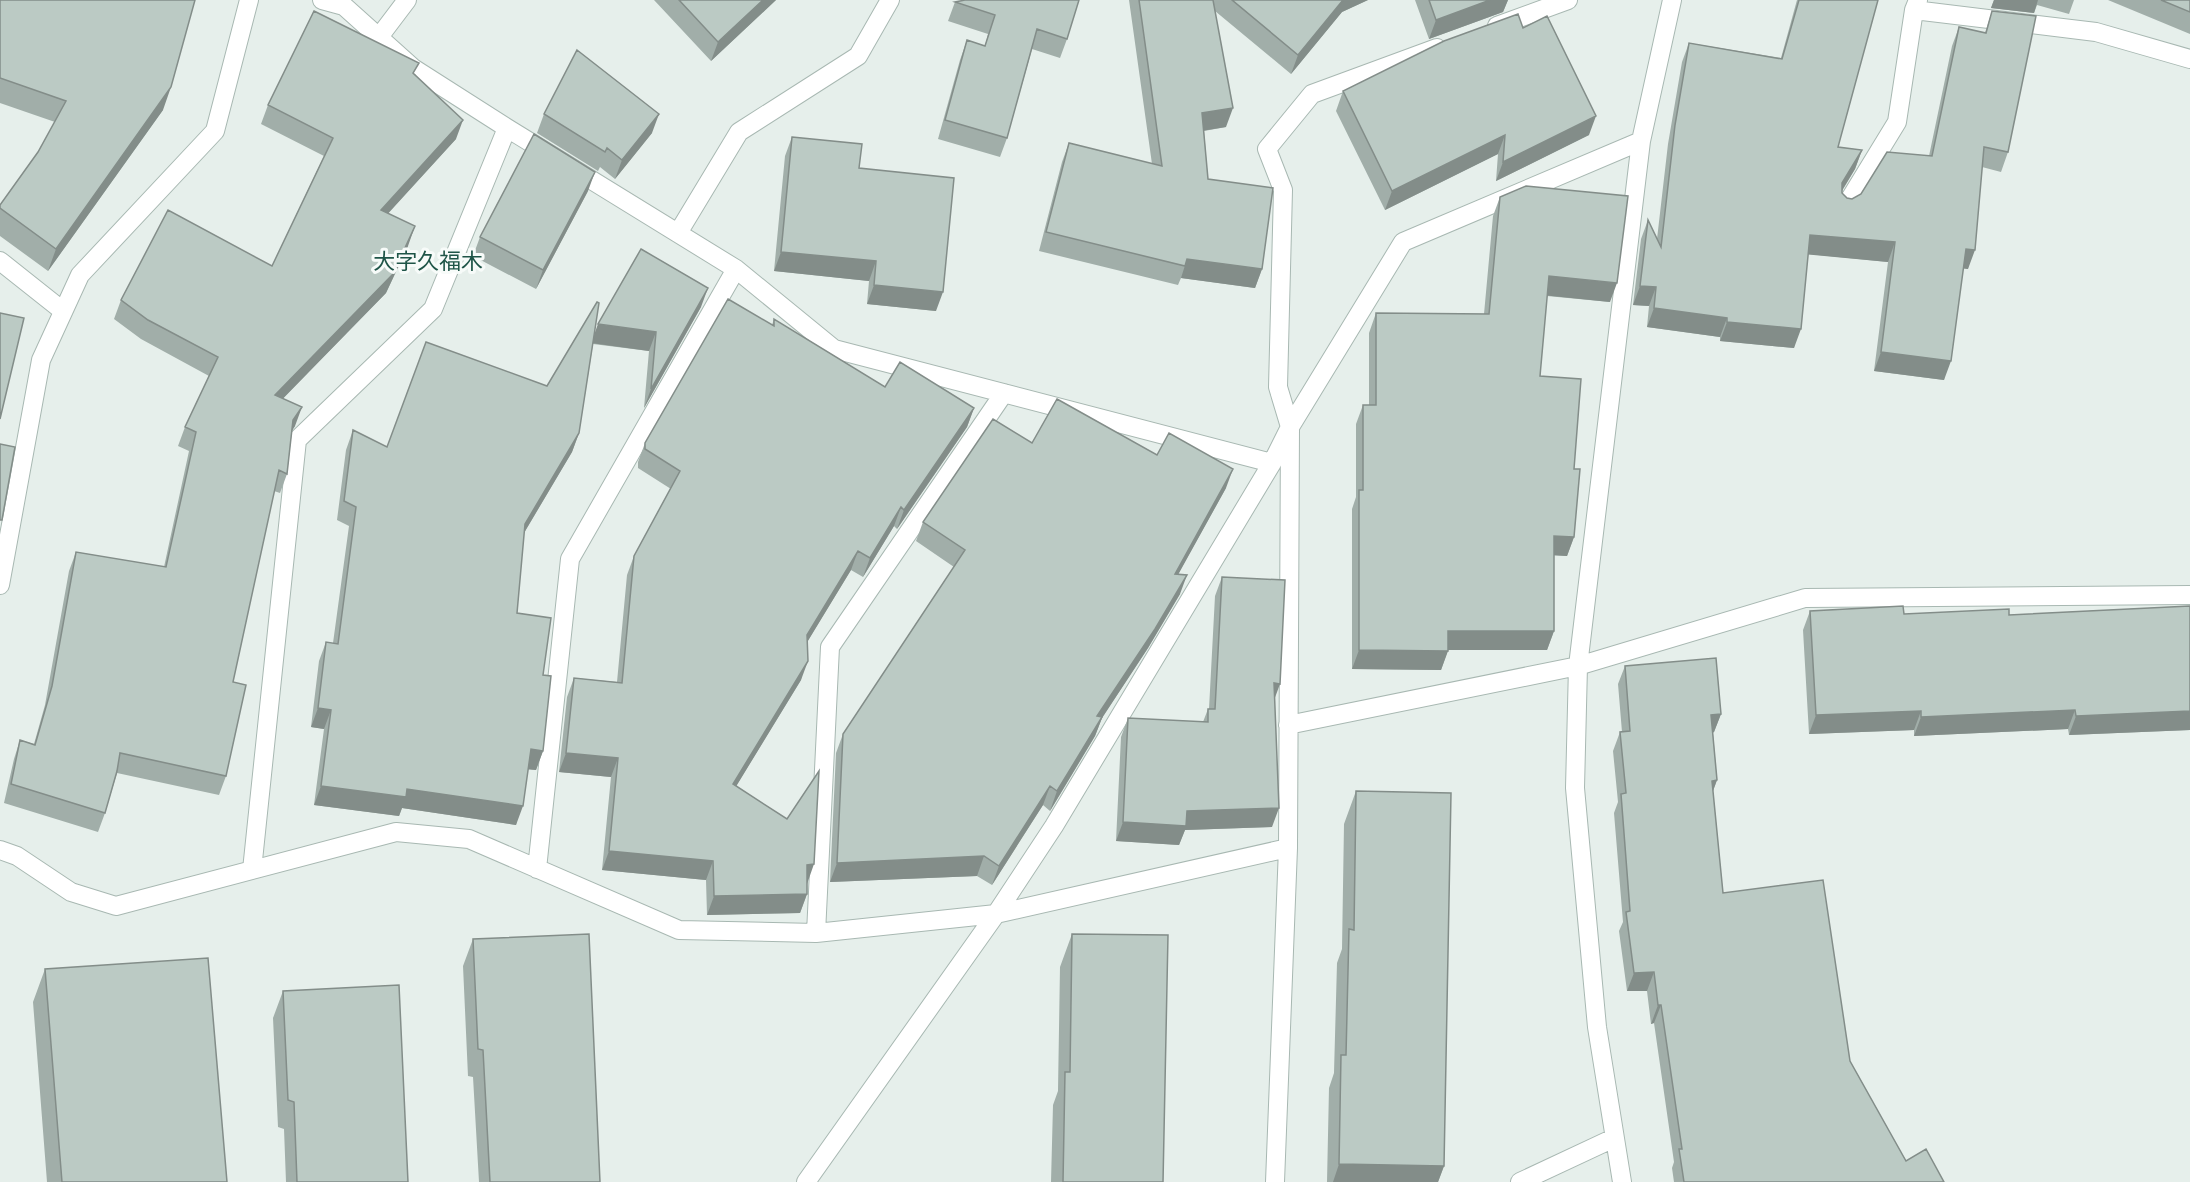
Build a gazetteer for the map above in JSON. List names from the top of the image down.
{
  "districts": ["大字久福木"]
}
